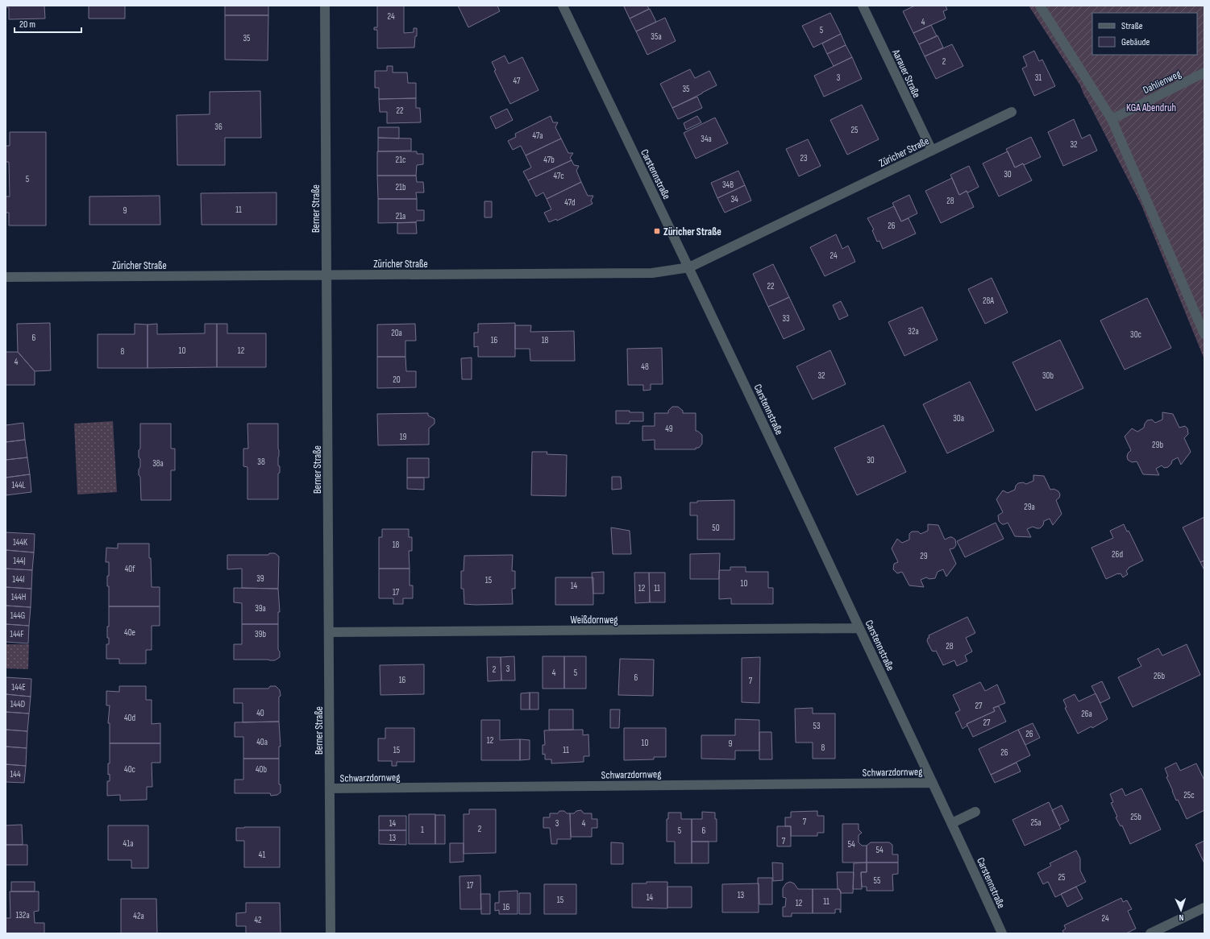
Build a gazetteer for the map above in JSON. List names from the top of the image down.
{
  "streets": {
    "street": [
      "Aarauer Straße",
      "Dahlienweg",
      "Züricher Straße",
      "Carstennstraße",
      "Berner Straße",
      "Weißdornweg",
      "Schwarzdornweg"
    ]
  },
  "crossings": [
    ["Aarauer Straße", "Züricher Straße"],
    ["Züricher Straße", "Carstennstraße"],
    ["Züricher Straße", "Berner Straße"],
    ["Carstennstraße", "Weißdornweg"],
    ["Carstennstraße", "Schwarzdornweg"],
    ["Berner Straße", "Weißdornweg"],
    ["Berner Straße", "Schwarzdornweg"]
  ],
  "parks": ["KGA Abendruh"],
  "places": {
    "transit": ["Züricher Straße"]
  },
  "house_numbers": [
    "24",
    "4",
    "5",
    "35a",
    "35",
    "2",
    "3",
    "31",
    "47",
    "35",
    "22",
    "36",
    "25",
    "47a",
    "34a",
    "32",
    "23",
    "21c",
    "47b",
    "30",
    "47c",
    "5",
    "34B",
    "21b",
    "34",
    "28",
    "47d",
    "11",
    "9",
    "21a",
    "26",
    "24",
    "22",
    "28A",
    "33",
    "32a",
    "20a",
    "30c",
    "6",
    "16",
    "18",
    "10",
    "12",
    "8",
    "4",
    "48",
    "32",
    "30b",
    "20",
    "30a",
    "49",
    "19",
    "29b",
    "30",
    "38",
    "38a",
    "144L",
    "29a",
    "50",
    "144K",
    "18",
    "26d",
    "29",
    "144J",
    "40f",
    "39",
    "144I",
    "15",
    "10",
    "14",
    "12",
    "11",
    "17",
    "144H",
    "39a",
    "144G",
    "40e",
    "144F",
    "39b",
    "28",
    "3",
    "2",
    "4",
    "5",
    "26b",
    "6",
    "16",
    "7",
    "144E",
    "144D",
    "27",
    "40",
    "26a",
    "40d",
    "27",
    "53",
    "26",
    "12",
    "40a",
    "10",
    "9",
    "8",
    "15",
    "11",
    "26",
    "40c",
    "40b",
    "144",
    "25c",
    "25b",
    "7",
    "25a",
    "14",
    "3",
    "4",
    "2",
    "1",
    "5",
    "6",
    "13",
    "7",
    "41a",
    "54",
    "54",
    "41",
    "25",
    "55",
    "17",
    "13",
    "14",
    "15",
    "11",
    "12",
    "16",
    "132a",
    "42a",
    "24",
    "42"
  ],
  "legend": ["Straße", "Gebäude"],
  "scale_bar": "20 m",
  "north": "bottom"
}
